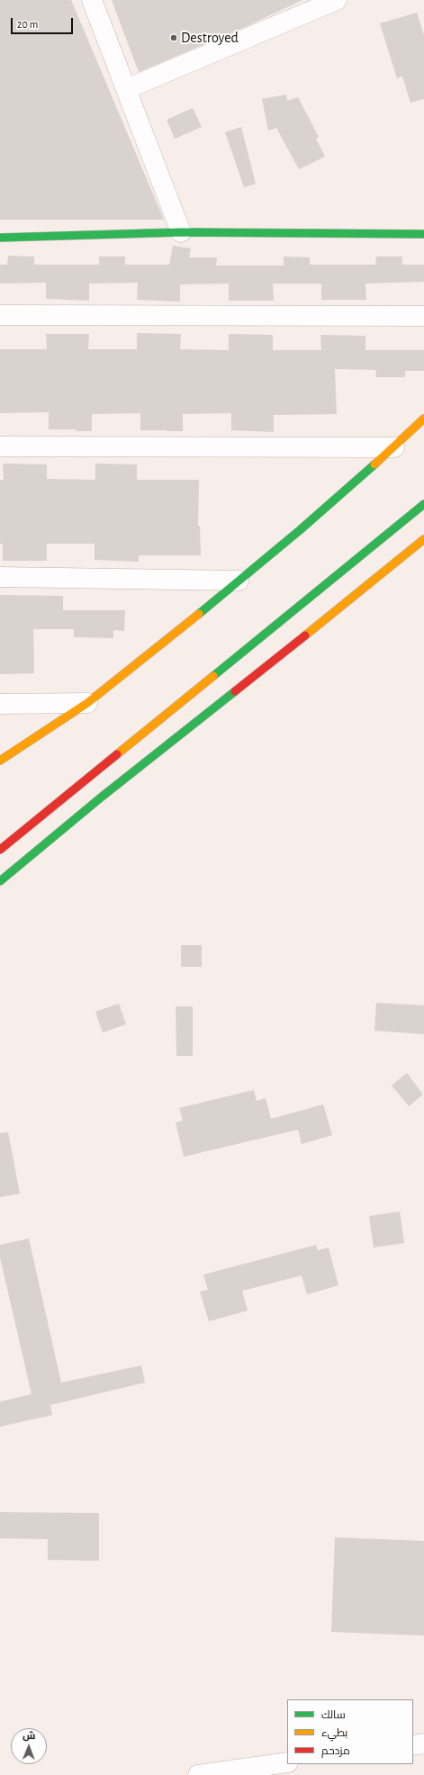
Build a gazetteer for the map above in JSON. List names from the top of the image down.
{
  "places": ["Destroyed"],
  "legend": ["سالك", "بطيء", "مزدحم"],
  "scale_bar": "20 m",
  "north": "top"
}
